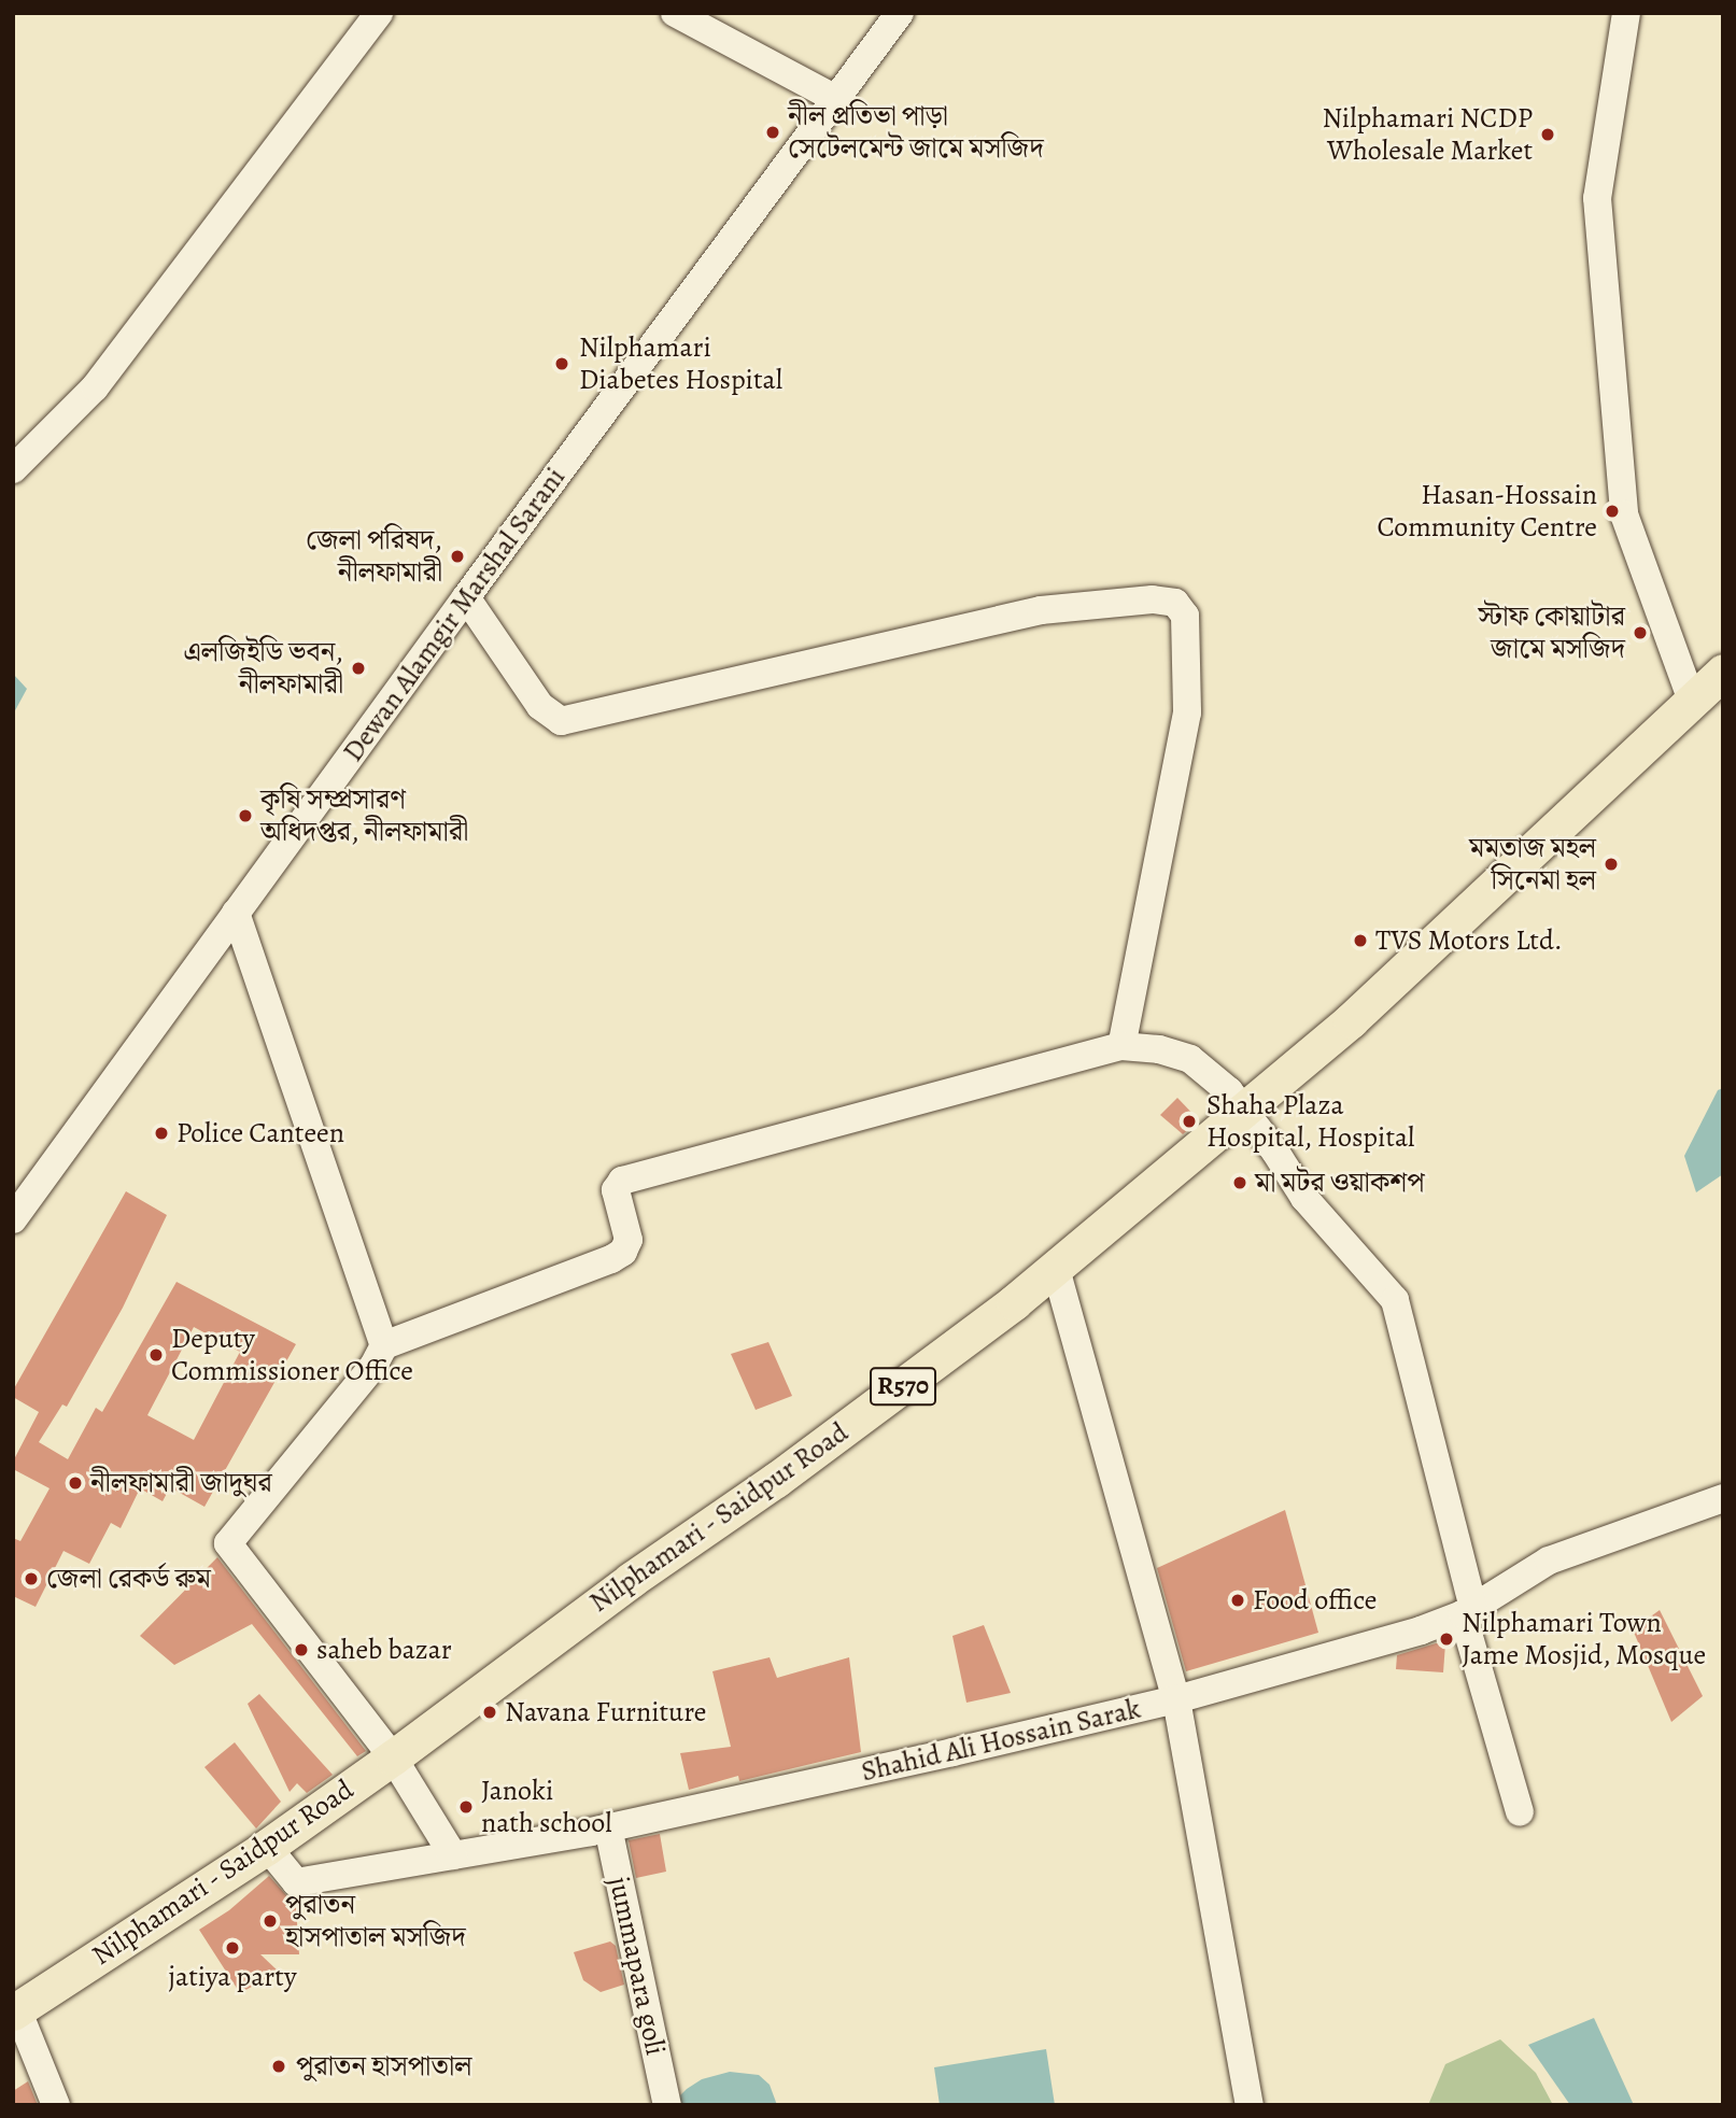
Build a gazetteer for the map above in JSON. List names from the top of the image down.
{
  "streets": {
    "main road": ["R570", "Nilphamari - Saidpur Road"],
    "street": ["Dewan Alamgir Marshal Sarani", "Shahid Ali Hossain Sarak", "jummapara goli"]
  },
  "crossings": [
    ["Nilphamari - Saidpur Road", "Shahid Ali Hossain Sarak"],
    ["Shahid Ali Hossain Sarak", "jummapara goli"]
  ],
  "places": [
    "নীল প্রতিভা পাড়া সেটেলমেন্ট জামে মসজিদ",
    "Nilphamari NCDP Wholesale Market",
    "Nilphamari Diabetes Hospital",
    "Hasan-Hossain Community Centre",
    "জেলা পরিষদ, নীলফামারী",
    "স্টাফ কোয়াটার জামে মসজিদ",
    "এলজিইডি ভবন, নীলফামারী",
    "কৃষি সম্প্রসারণ অধিদপ্তর, নীলফামারী",
    "মমতাজ মহল সিনেমা হল",
    "TVS Motors Ltd.",
    "Shaha Plaza Hospital, Hospital",
    "Police Canteen",
    "মা মটর ওয়াকশপ",
    "Deputy Commissioner Office",
    "নীলফামারী জাদুঘর",
    "জেলা রেকর্ড রুম",
    "Food office",
    "Nilphamari Town Jame Mosjid, Mosque",
    "saheb bazar",
    "Navana Furniture",
    "Janoki nath school",
    "পুরাতন হাসপাতাল মসজিদ",
    "jatiya party",
    "পুরাতন হাসপাতাল"
  ]
}
